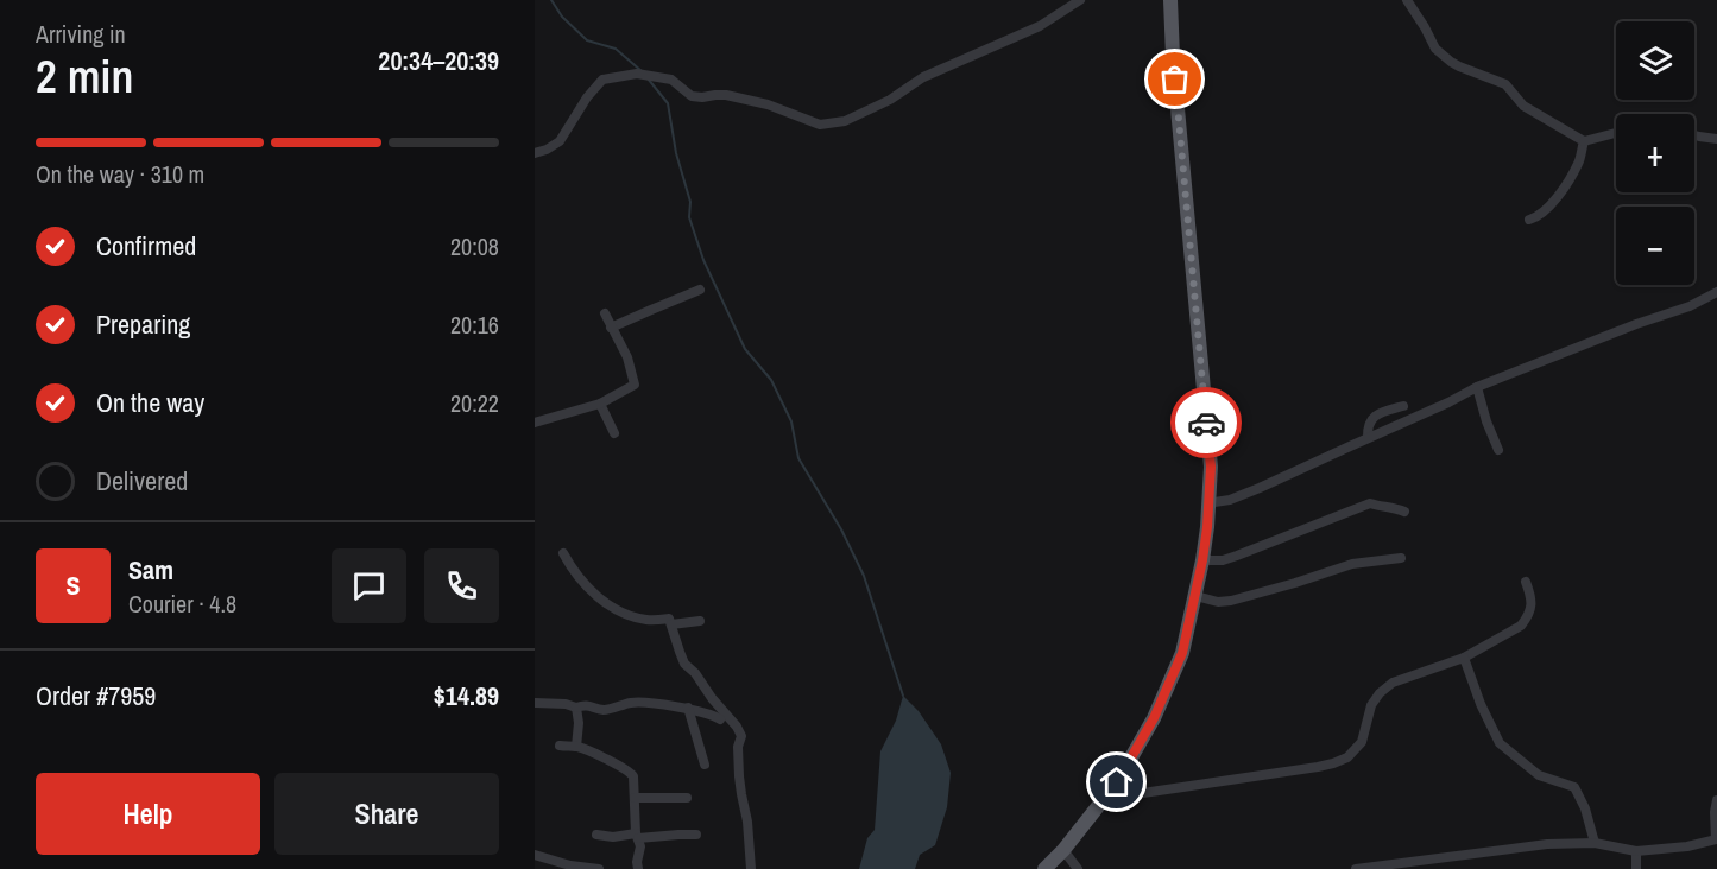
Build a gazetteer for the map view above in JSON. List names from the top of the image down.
{
  "page": {
    "heading": ["2 min", "Arriving in", "20:34–20:39"],
    "panel": [
      "Sam",
      "Courier · 4.8",
      "Order #7959",
      "$14.89"
    ],
    "map_buttons": ["+", "−"],
    "bar": "On the way · 310 m",
    "list": [
      ["Confirmed", "20:08"],
      ["Preparing", "20:16"],
      ["On the way", "20:22"],
      "Delivered"
    ],
    "round": "S",
    "buttons": ["Help", "Share"]
  }
}
